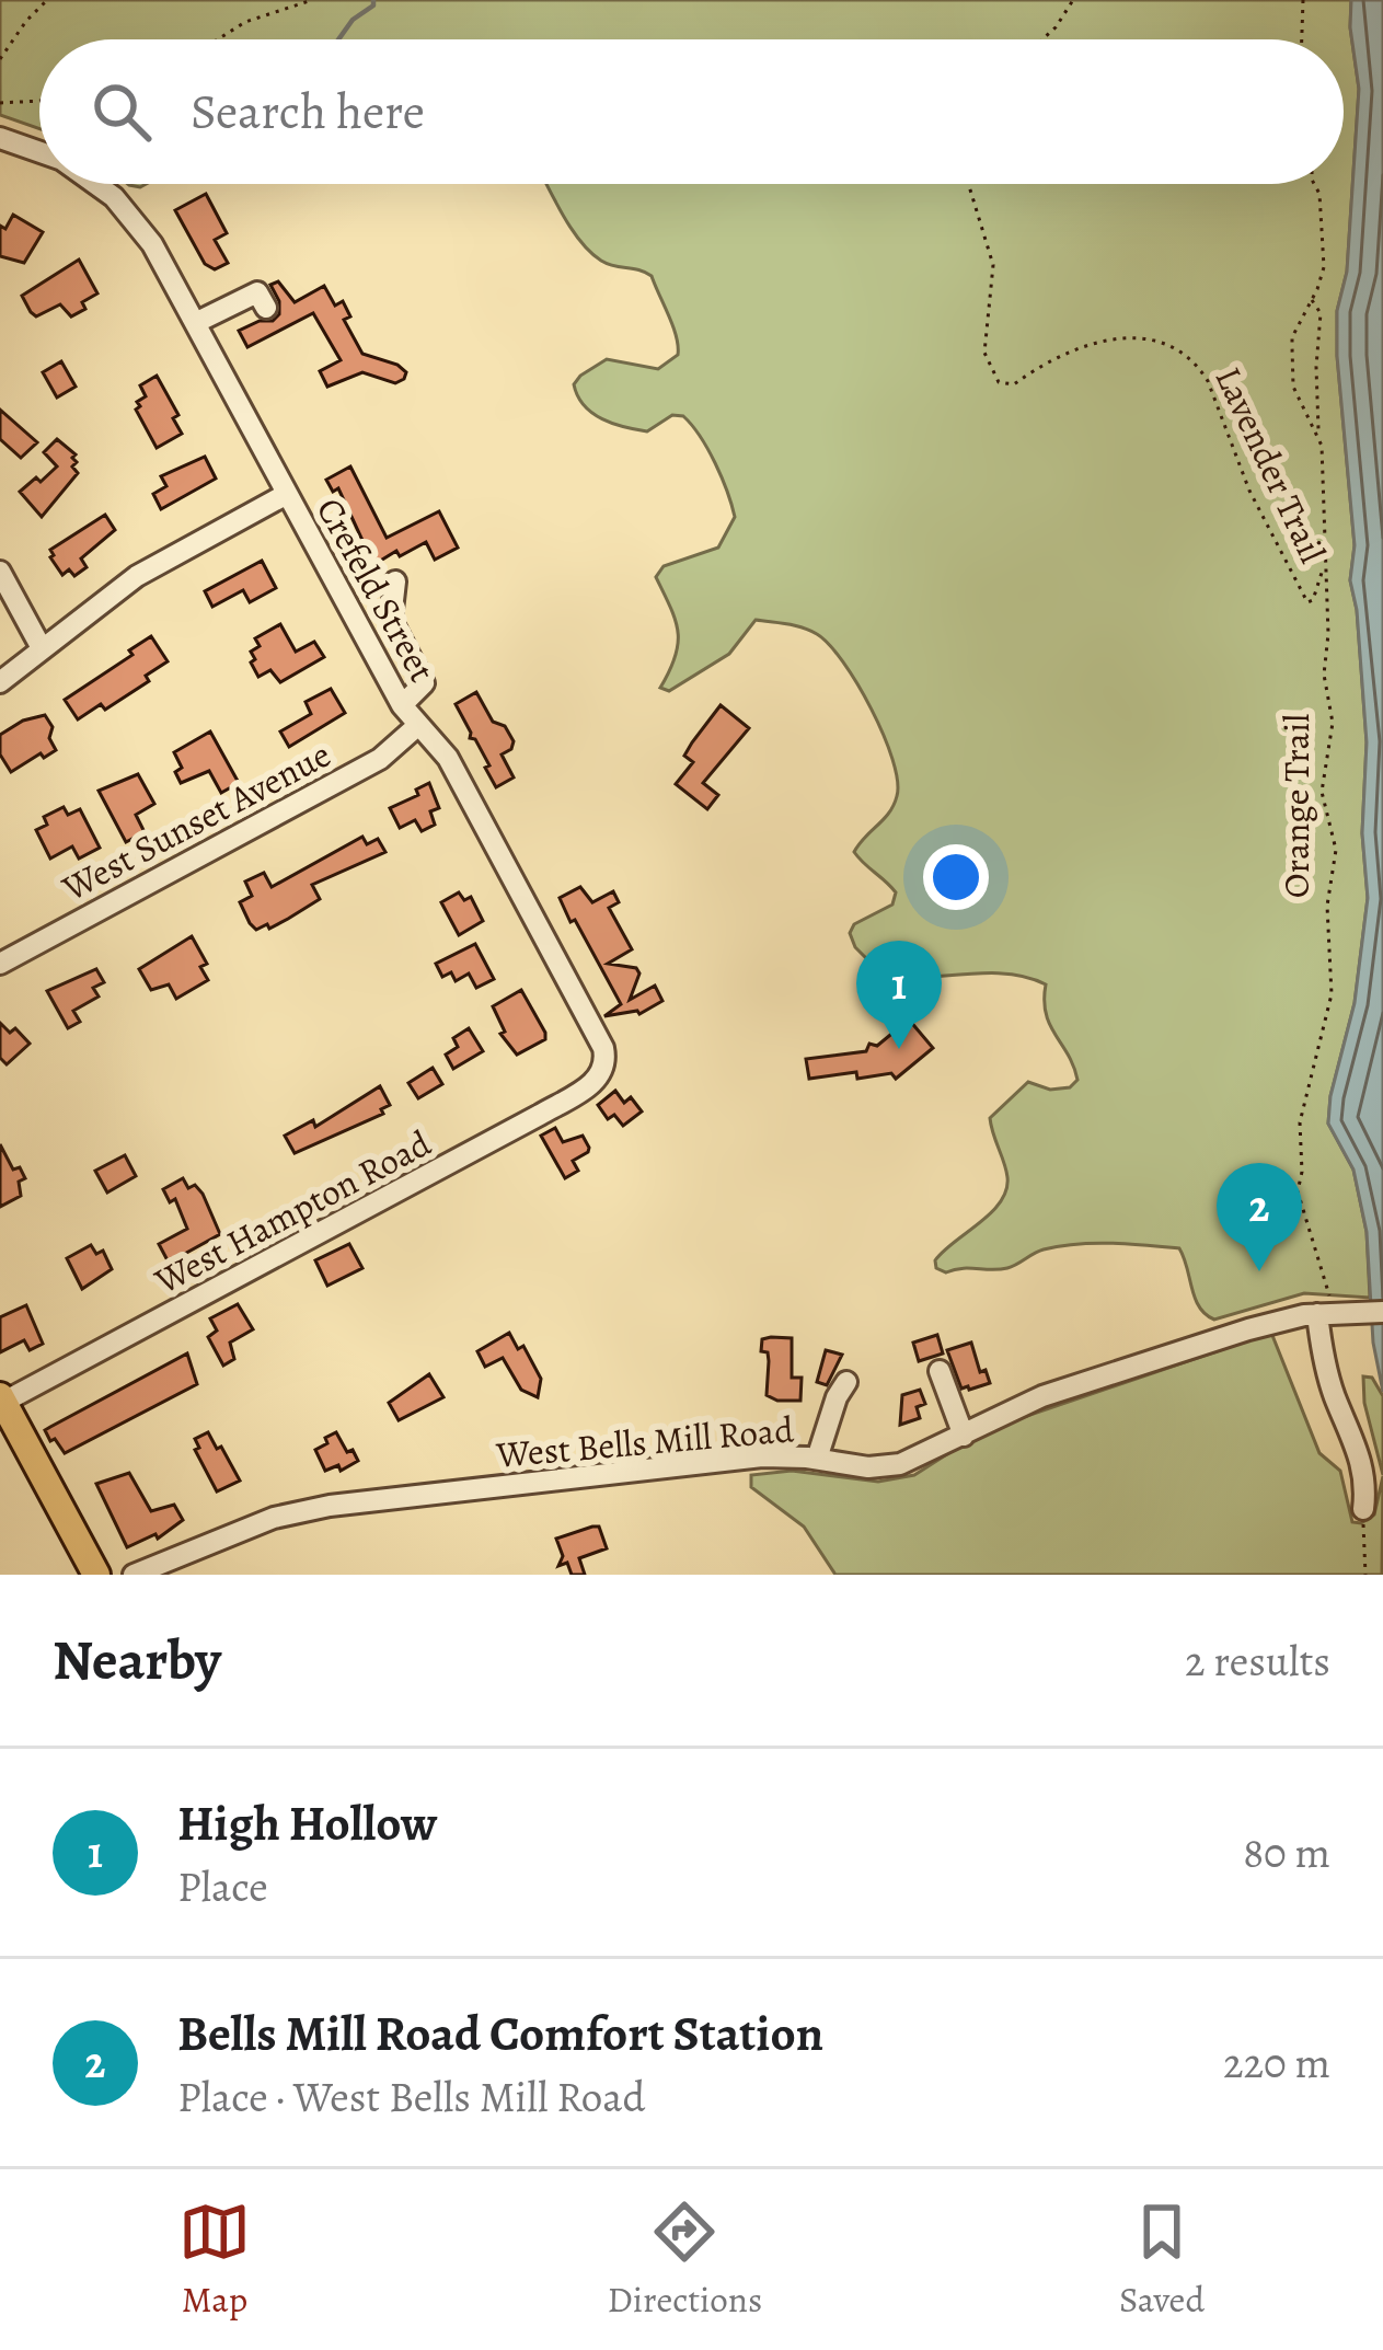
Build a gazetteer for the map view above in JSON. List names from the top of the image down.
{
  "streets": {
    "street": [
      "Crefeld Street",
      "West Sunset Avenue",
      "West Hampton Road",
      "West Bells Mill Road"
    ],
    "path": ["Lavender Trail", "Orange Trail"]
  },
  "crossings": [
    ["Lavender Trail", "Orange Trail"],
    ["Crefeld Street", "West Sunset Avenue"],
    ["Crefeld Street", "West Hampton Road"],
    ["Orange Trail", "West Bells Mill Road"]
  ],
  "page": {
    "search": "Search here",
    "pins": ["1", "2"],
    "heading": ["Nearby", "2 results"],
    "list": [
      {
        "mark": "1",
        "name": "High Hollow",
        "note": "Place",
        "value": "80 m"
      },
      {
        "mark": "2",
        "name": "Bells Mill Road Comfort Station",
        "note": "Place · West Bells Mill Road",
        "value": "220 m"
      }
    ],
    "nav": ["Map", "Directions", "Saved"]
  }
}
